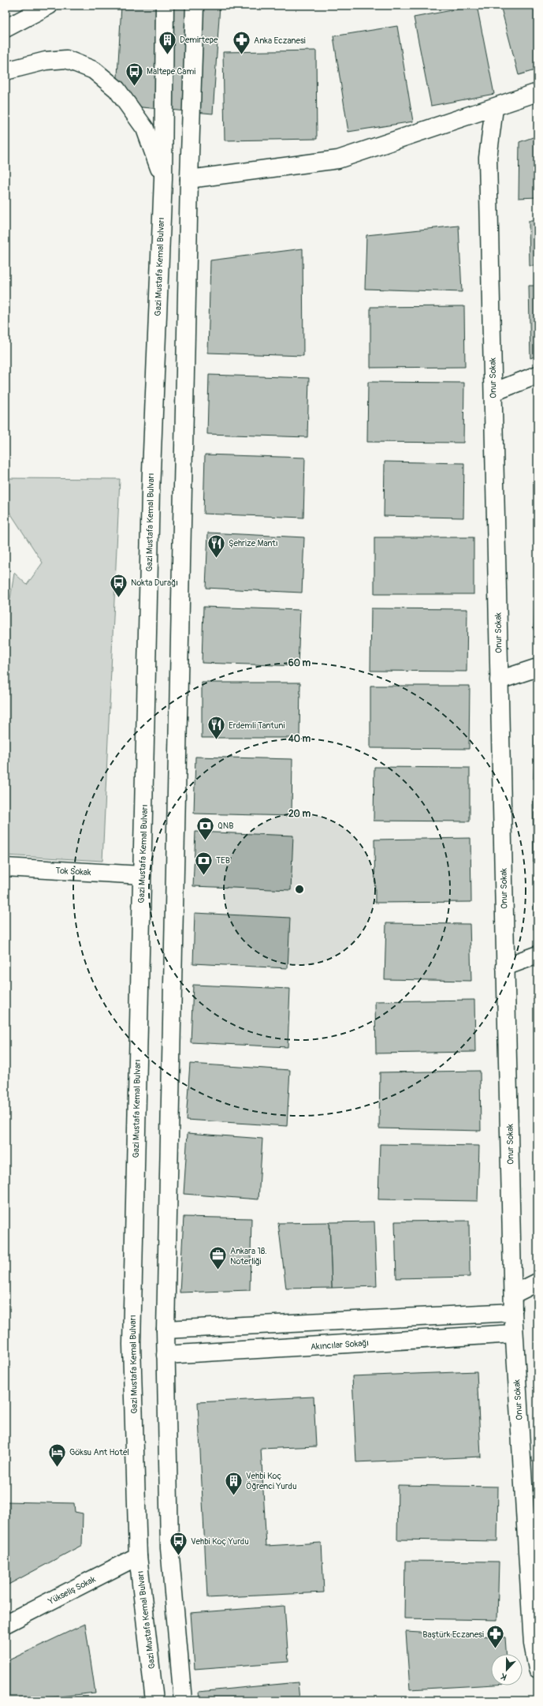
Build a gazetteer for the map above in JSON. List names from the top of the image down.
{
  "streets": {
    "main road": [
      "Gazi Mustafa Kemal Bulvarı",
      "Onur Sokak",
      "Tok Sokak",
      "Akıncılar Sokağı",
      "Yükseliş Sokak"
    ]
  },
  "crossings": [
    ["Gazi Mustafa Kemal Bulvarı", "Tok Sokak"],
    ["Gazi Mustafa Kemal Bulvarı", "Yükseliş Sokak"],
    ["Onur Sokak", "Akıncılar Sokağı"]
  ],
  "places": {
    "building": ["Demirtepe", "Vehbi Koç Öğrenci Yurdu"],
    "pharmacy": ["Anka Eczanesi", "Baştürk Eczanesi"],
    "bus stop": ["Maltepe Cami", "Nokta Durağı", "Vehbi Koç Yurdu"],
    "restaurant": ["Şehrize Mantı", "Erdemli Tantuni"],
    "bank": ["QNB", "TEB"],
    "office": ["Ankara 18. Noterliği"],
    "hotel": ["Göksu Ant Hotel"]
  },
  "north": "bottom",
  "rings": ["60 m", "40 m", "20 m"]
}
